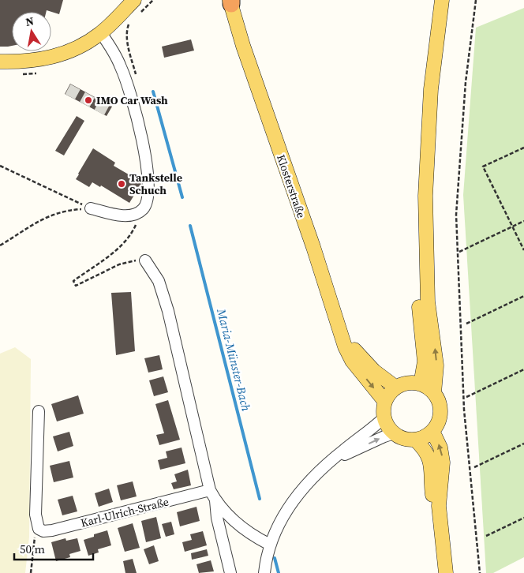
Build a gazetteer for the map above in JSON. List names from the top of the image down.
{
  "streets": {
    "main road": ["Klosterstraße"],
    "street": ["Karl-Ulrich-Straße"]
  },
  "water": ["Maria-Münster-Bach"],
  "places": ["IMO Car Wash", "Tankstelle Schuch"],
  "scale_bar": "50 m",
  "north": "top"
}
